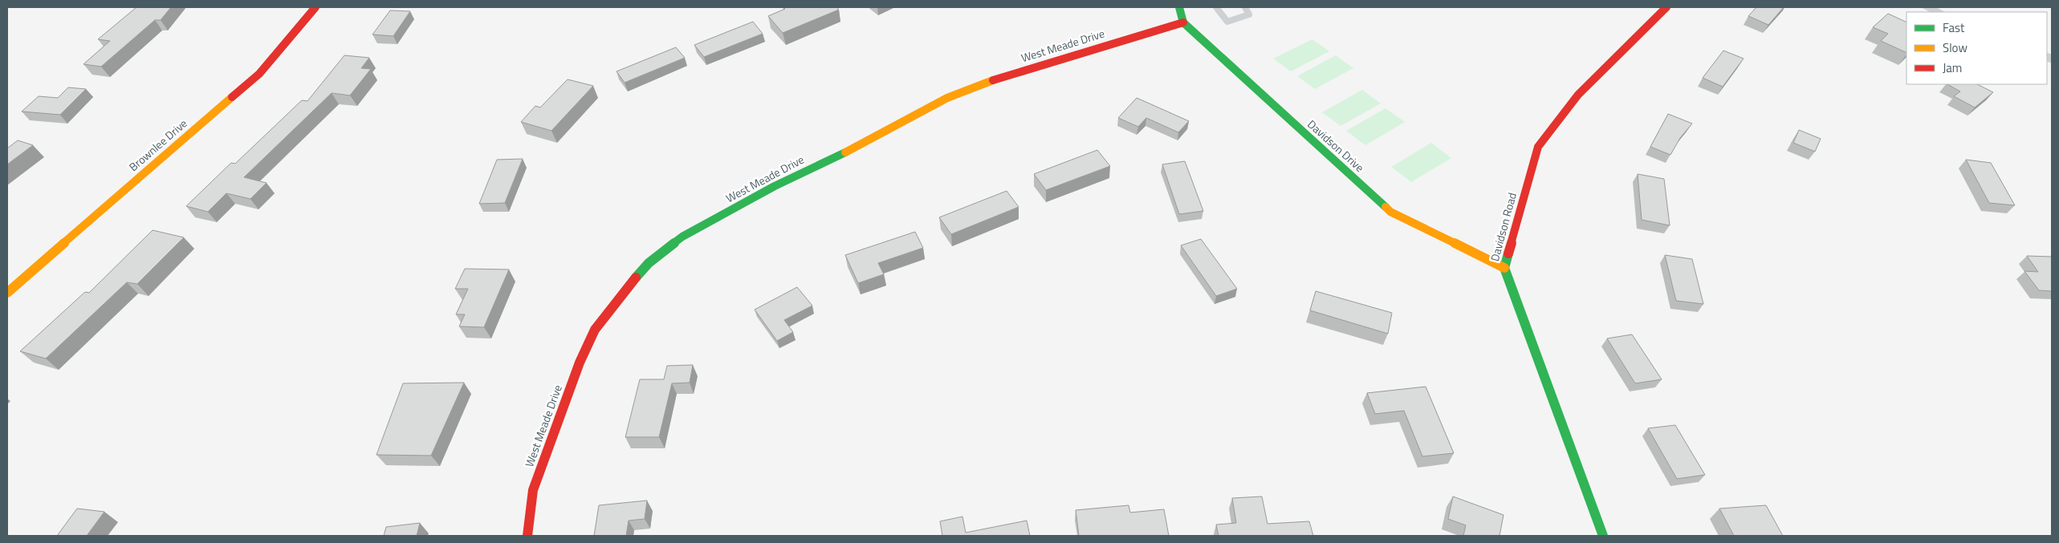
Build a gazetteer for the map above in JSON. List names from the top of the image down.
{
  "streets": {
    "street": [
      "West Meade Drive",
      "Brownlee Drive",
      "Davidson Drive",
      "Davidson Road"
    ]
  },
  "crossings": [
    ["West Meade Drive", "Davidson Drive"],
    ["Davidson Drive", "Davidson Road"]
  ],
  "legend": ["Fast", "Slow", "Jam"]
}
